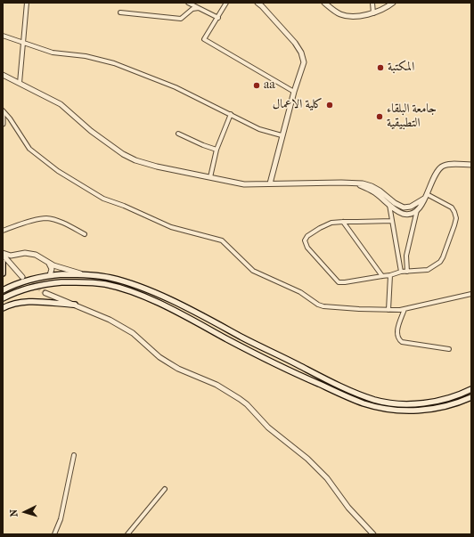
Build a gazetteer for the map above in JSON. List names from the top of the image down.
{
  "places": [
    "المكتبة",
    "aa",
    "كلية الاعمال",
    "جامعة البلقاء التطبيقية"
  ],
  "north": "left"
}
